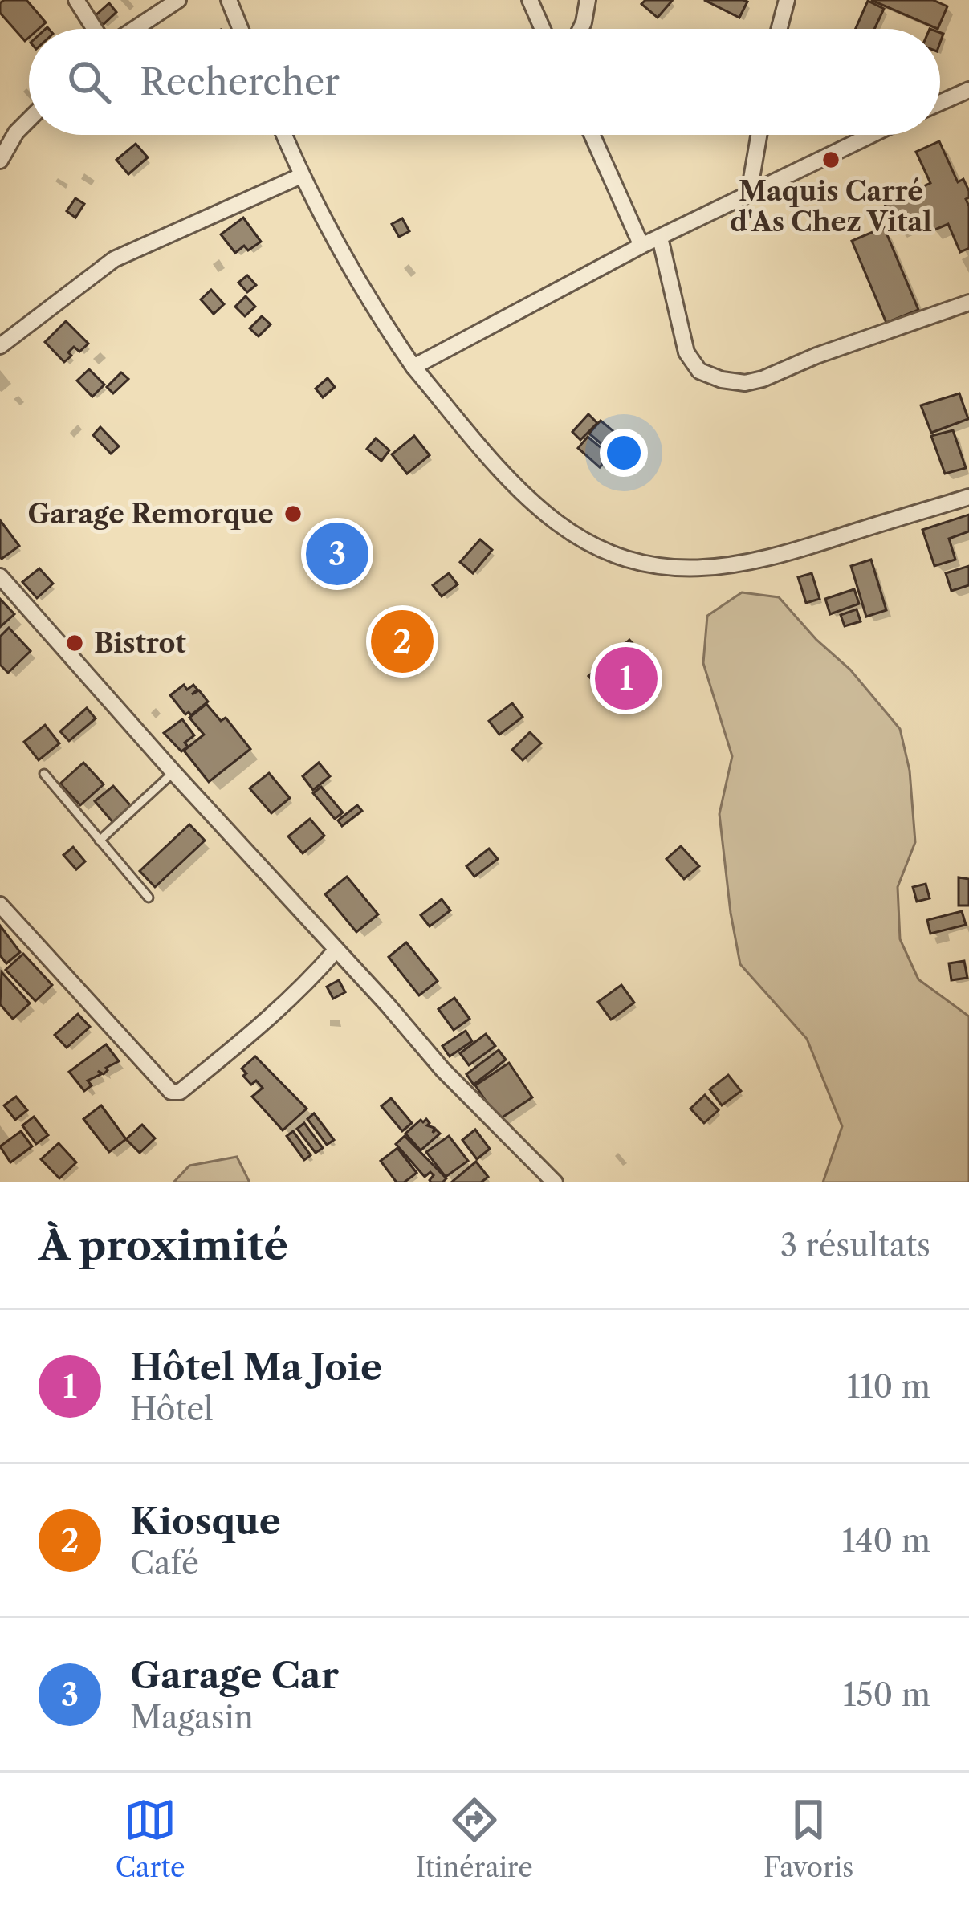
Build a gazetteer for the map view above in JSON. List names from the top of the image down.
{
  "places": ["Maquis Carré d'As Chez Vital", "Garage Remorque", "Bistrot"],
  "page": {
    "search": "Rechercher",
    "pins": ["3", "2", "1"],
    "heading": ["À proximité", "3 résultats"],
    "list": [
      {
        "mark": "1",
        "name": "Hôtel Ma Joie",
        "note": "Hôtel",
        "value": "110 m"
      },
      {
        "mark": "2",
        "name": "Kiosque",
        "note": "Café",
        "value": "140 m"
      },
      {
        "mark": "3",
        "name": "Garage Car",
        "note": "Magasin",
        "value": "150 m"
      }
    ],
    "nav": ["Carte", "Itinéraire", "Favoris"]
  }
}
